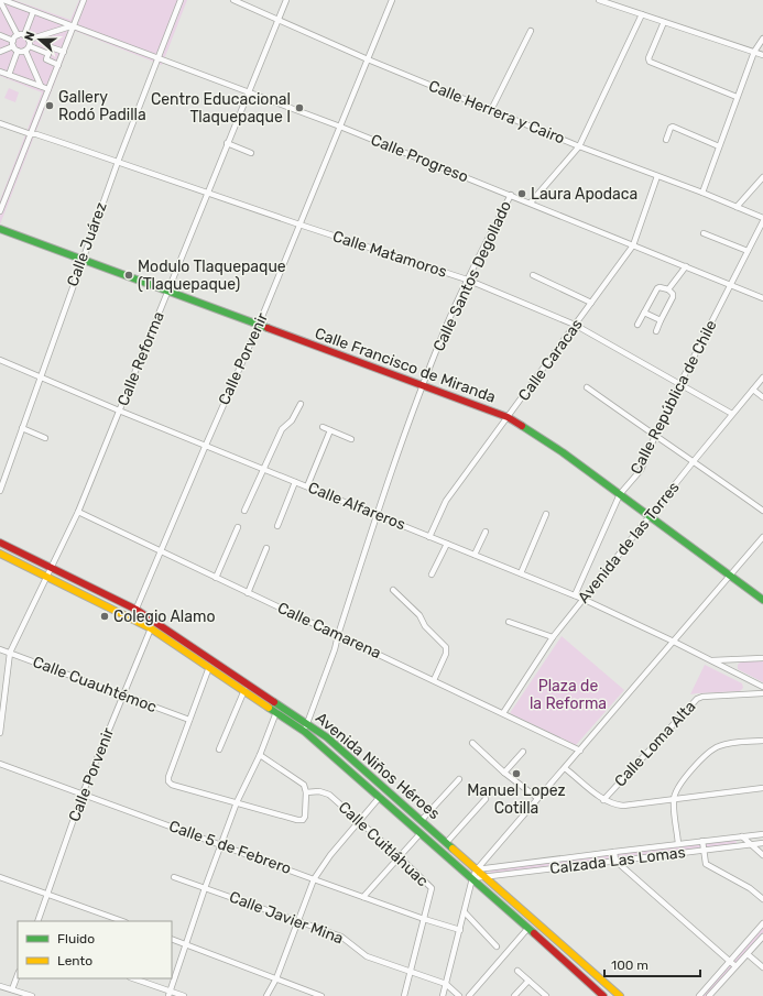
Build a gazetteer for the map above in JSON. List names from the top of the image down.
{
  "streets": {
    "main road": ["Calle Francisco de Miranda", "Avenida Niños Héroes"],
    "street": [
      "Calle Herrera y Cairo",
      "Calle Progreso",
      "Calle Juárez",
      "Calle Matamoros",
      "Calle Santos Degollado",
      "Calle Reforma",
      "Calle Porvenir",
      "Calle Caracas",
      "Calle República de Chile",
      "Calle Alfareros",
      "Avenida de las Torres",
      "Calle Camarena",
      "Calle Cuauhtémoc",
      "Calle Loma Alta",
      "Calle Cuitláhuac",
      "Calle 5 de Febrero",
      "Calzada Las Lomas",
      "Calle Javier Mina"
    ]
  },
  "crossings": [
    ["Calle Herrera y Cairo", "Calle Santos Degollado"],
    ["Calle Herrera y Cairo", "Calle Reforma"],
    ["Calle Herrera y Cairo", "Calle Porvenir"],
    ["Calle Herrera y Cairo", "Calle Caracas"],
    ["Calle Herrera y Cairo", "Calle República de Chile"],
    ["Calle Progreso", "Calle Juárez"],
    ["Calle Progreso", "Calle Santos Degollado"],
    ["Calle Progreso", "Calle Reforma"],
    ["Calle Progreso", "Calle Porvenir"],
    ["Calle Progreso", "Calle Caracas"],
    ["Calle Progreso", "Calle República de Chile"],
    ["Calle Juárez", "Calle Matamoros"],
    ["Calle Juárez", "Calle Francisco de Miranda"],
    ["Calle Juárez", "Calle Alfareros"],
    ["Calle Matamoros", "Calle Santos Degollado"],
    ["Calle Matamoros", "Calle Reforma"],
    ["Calle Matamoros", "Calle Porvenir"],
    ["Calle Matamoros", "Calle Caracas"],
    ["Calle Matamoros", "Calle República de Chile"],
    ["Calle Matamoros", "Avenida de las Torres"],
    ["Calle Santos Degollado", "Calle Francisco de Miranda"],
    ["Calle Santos Degollado", "Calle Alfareros"],
    ["Calle Santos Degollado", "Calle Camarena"],
    ["Calle Santos Degollado", "Avenida Niños Héroes"],
    ["Calle Reforma", "Calle Francisco de Miranda"],
    ["Calle Reforma", "Calle Alfareros"],
    ["Calle Reforma", "Calle Camarena"],
    ["Calle Reforma", "Calle Cuauhtémoc"],
    ["Calle Reforma", "Avenida Niños Héroes"],
    ["Calle Porvenir", "Calle Francisco de Miranda"],
    ["Calle Porvenir", "Calle Alfareros"],
    ["Calle Porvenir", "Calle Camarena"],
    ["Calle Porvenir", "Calle Cuauhtémoc"],
    ["Calle Porvenir", "Avenida Niños Héroes"],
    ["Calle Porvenir", "Calle 5 de Febrero"],
    ["Calle Caracas", "Calle Francisco de Miranda"],
    ["Calle Caracas", "Calle Alfareros"],
    ["Calle Francisco de Miranda", "Calle República de Chile"],
    ["Calle Francisco de Miranda", "Avenida de las Torres"],
    ["Calle República de Chile", "Calle Alfareros"],
    ["Calle Alfareros", "Avenida de las Torres"],
    ["Avenida de las Torres", "Calle Camarena"],
    ["Avenida Niños Héroes", "Calzada Las Lomas"],
    ["Calle Cuitláhuac", "Calle 5 de Febrero"],
    ["Calle Cuitláhuac", "Calle Javier Mina"]
  ],
  "parks": ["Plaza de la Reforma"],
  "places": [
    "Gallery Rodó Padilla",
    "Centro Educacional Tlaquepaque I",
    "Laura Apodaca",
    "Modulo Tlaquepaque (Tlaquepaque)",
    "Colegio Alamo",
    "Manuel Lopez Cotilla"
  ],
  "legend": ["Fluido", "Lento"],
  "scale_bar": "100 m",
  "north": "left"
}
